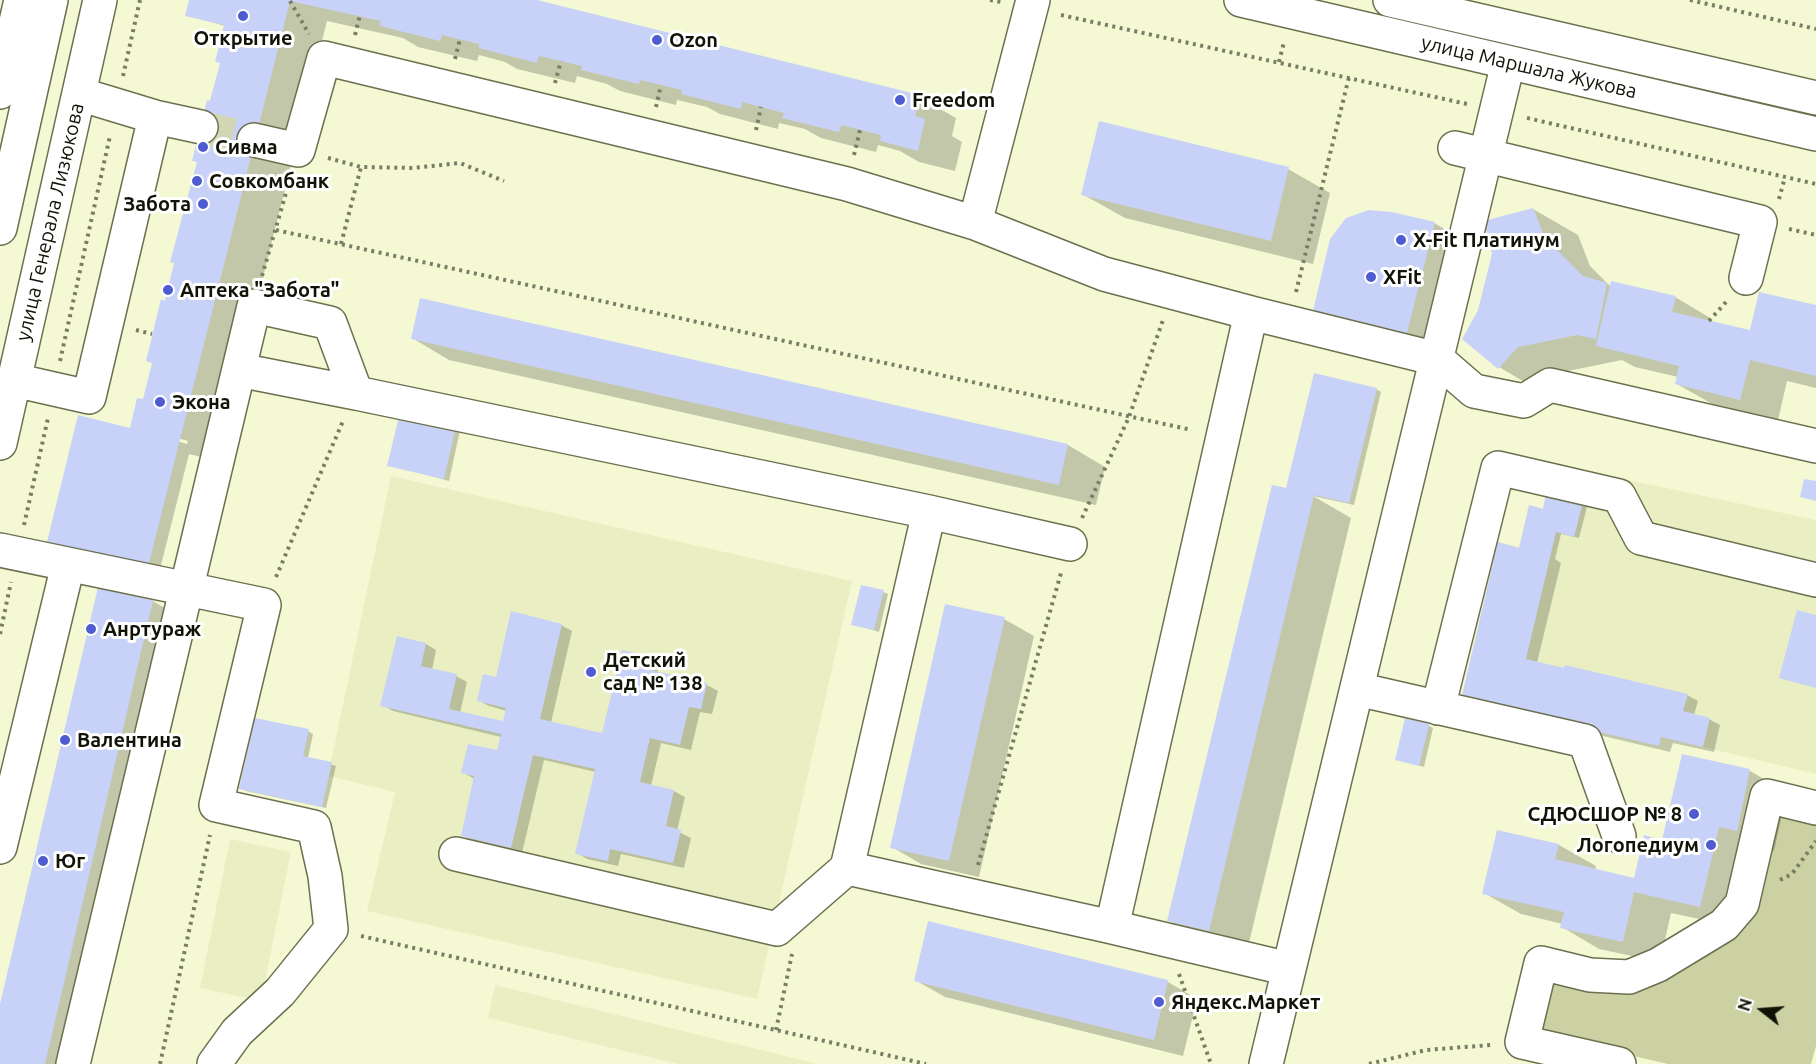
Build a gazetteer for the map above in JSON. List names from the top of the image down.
{
  "streets": {
    "street": ["улица Маршала Жукова", "улица Генерала Лизюкова"]
  },
  "places": [
    "Открытие",
    "Ozon",
    "Freedom",
    "Сивма",
    "Совкомбанк",
    "Забота",
    "X-Fit Платинум",
    "XFit",
    "Аптека \"Забота\"",
    "Экона",
    "Анртураж",
    "Детский сад № 138",
    "Валентина",
    "СДЮСШОР № 8",
    "Логопедиум",
    "Юг",
    "Яндекс.Маркет"
  ],
  "north": "left"
}
